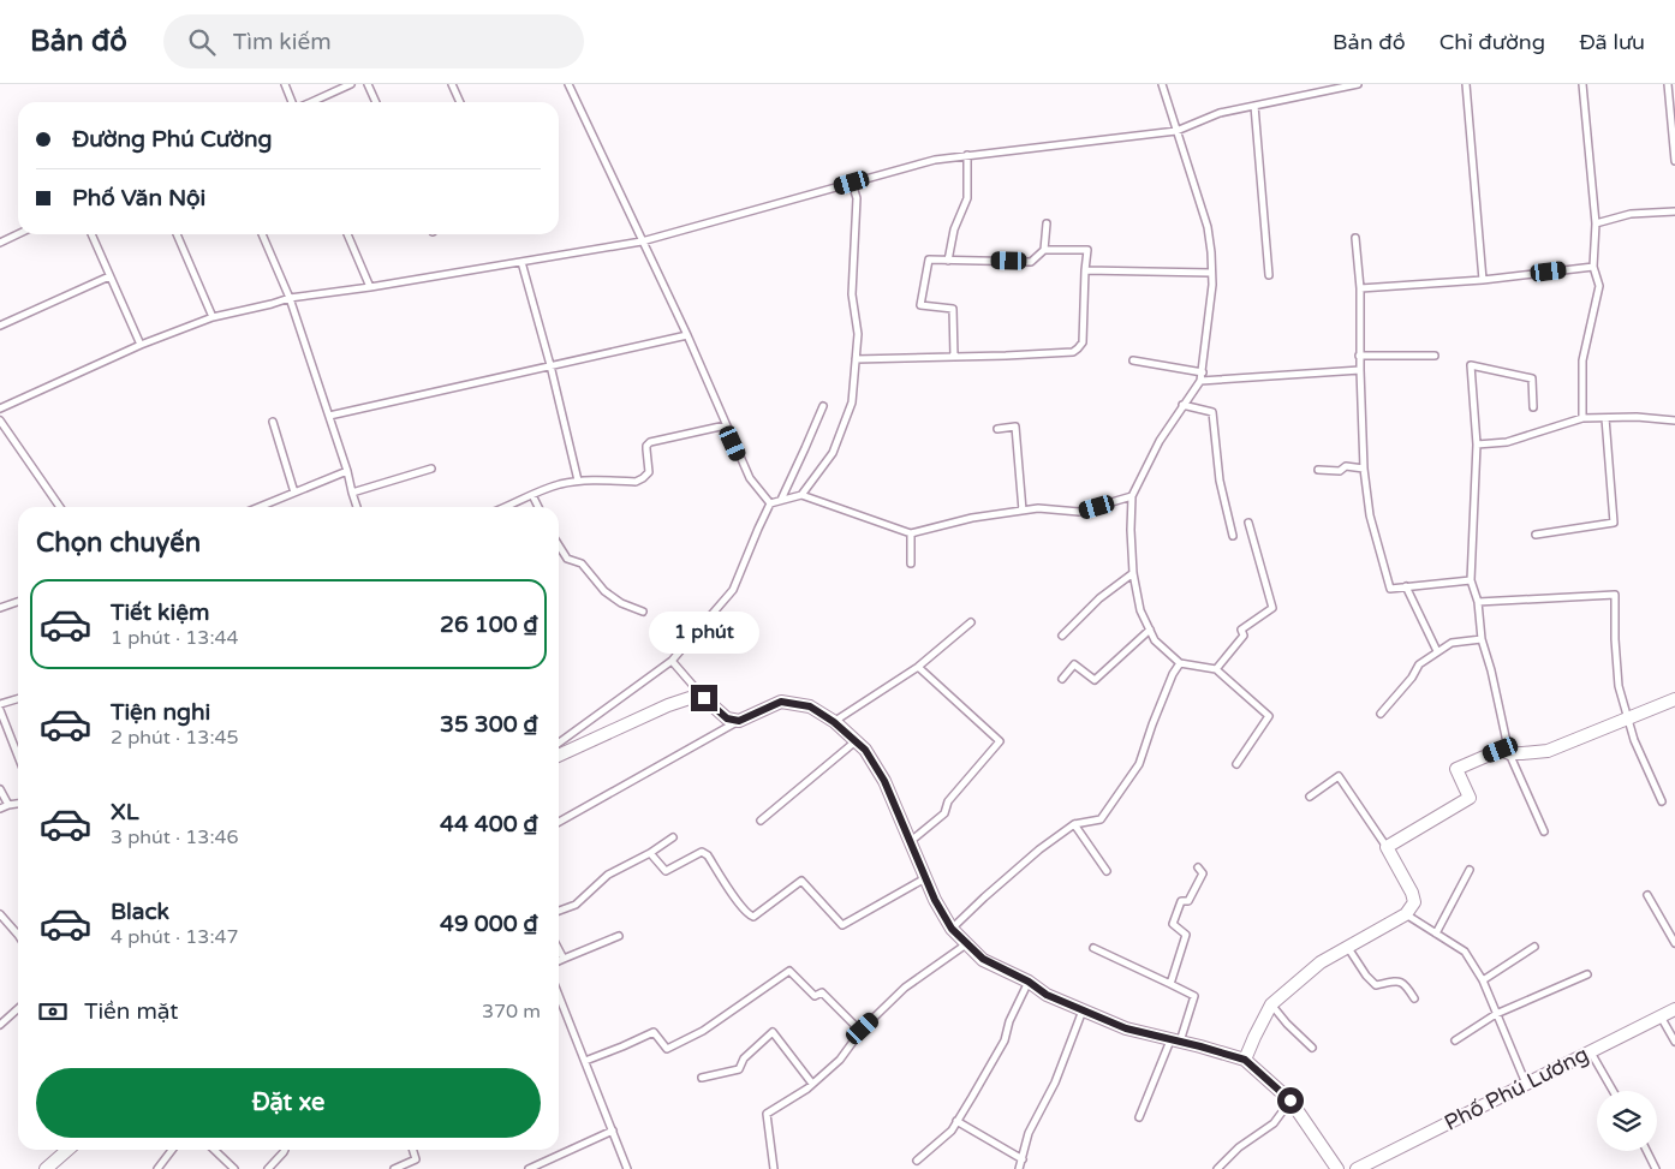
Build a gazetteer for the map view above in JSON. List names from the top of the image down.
{
  "streets": {
    "street": ["Phố Phú Lương"]
  },
  "page": {
    "header": "Bản đồ",
    "search": "Tìm kiếm",
    "nav": ["Bản đồ", "Chỉ đường", "Đã lưu"],
    "banner": ["Đường Phú Cường", "Phố Văn Nội"],
    "heading": "Chọn chuyến",
    "list": [
      {
        "name": "Tiết kiệm",
        "note": "1 phút · 13:44",
        "value": "26 100 ₫"
      },
      {
        "name": "Tiện nghi",
        "note": "2 phút · 13:45",
        "value": "35 300 ₫"
      },
      {
        "name": "XL",
        "note": "3 phút · 13:46",
        "value": "44 400 ₫"
      },
      {
        "name": "Black",
        "note": "4 phút · 13:47",
        "value": "49 000 ₫"
      }
    ],
    "bubble": "1 phút",
    "pay": ["Tiền mặt", "370 m"],
    "buttons": "Đặt xe"
  }
}
